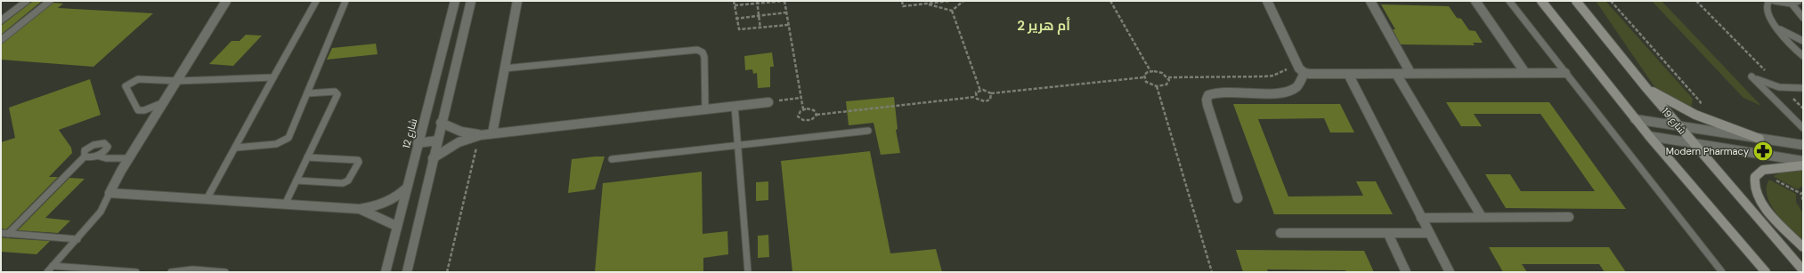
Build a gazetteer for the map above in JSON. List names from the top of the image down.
{
  "streets": {
    "main road": ["شارع 19"],
    "street": ["شارع 12"]
  },
  "districts": ["أم هرير 2"],
  "places": {
    "pharmacy": ["Modern Pharmacy"]
  }
}
